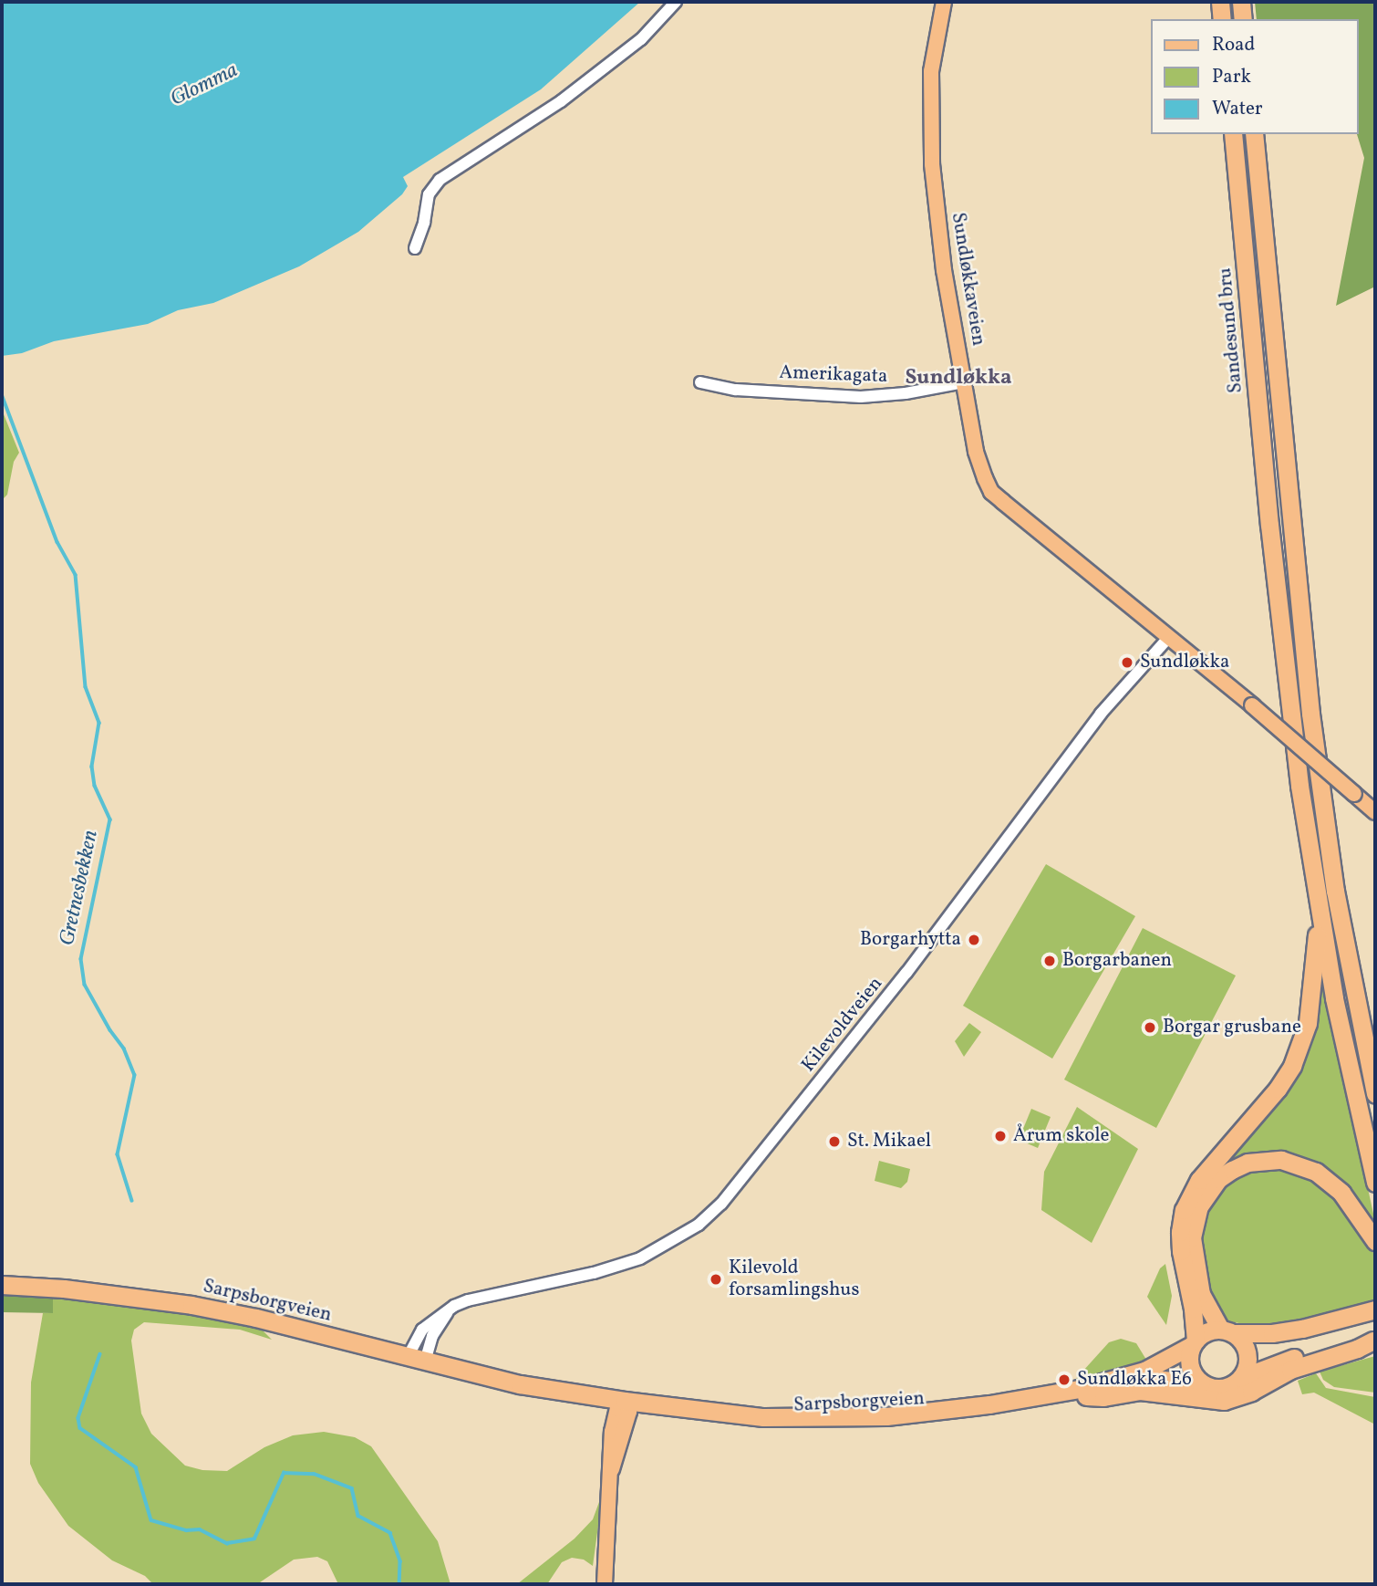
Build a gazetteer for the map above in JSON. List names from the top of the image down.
{
  "streets": {
    "highway": ["Sandesund bru", "Sarpsborgveien"],
    "main road": ["Sundløkkaveien"],
    "street": ["Amerikagata", "Kilevoldveien"]
  },
  "crossings": [
    ["Sundløkkaveien", "Amerikagata"],
    ["Sundløkkaveien", "Kilevoldveien"],
    ["Kilevoldveien", "Sarpsborgveien"]
  ],
  "districts": ["Sundløkka"],
  "water": ["Glomma", "Gretnesbekken"],
  "places": [
    "Sundløkka",
    "Borgarhytta",
    "Borgarbanen",
    "Borgar grusbane",
    "Årum skole",
    "St. Mikael",
    "Kilevold forsamlingshus",
    "Sundløkka E6"
  ],
  "legend": ["Road", "Park", "Water"]
}
